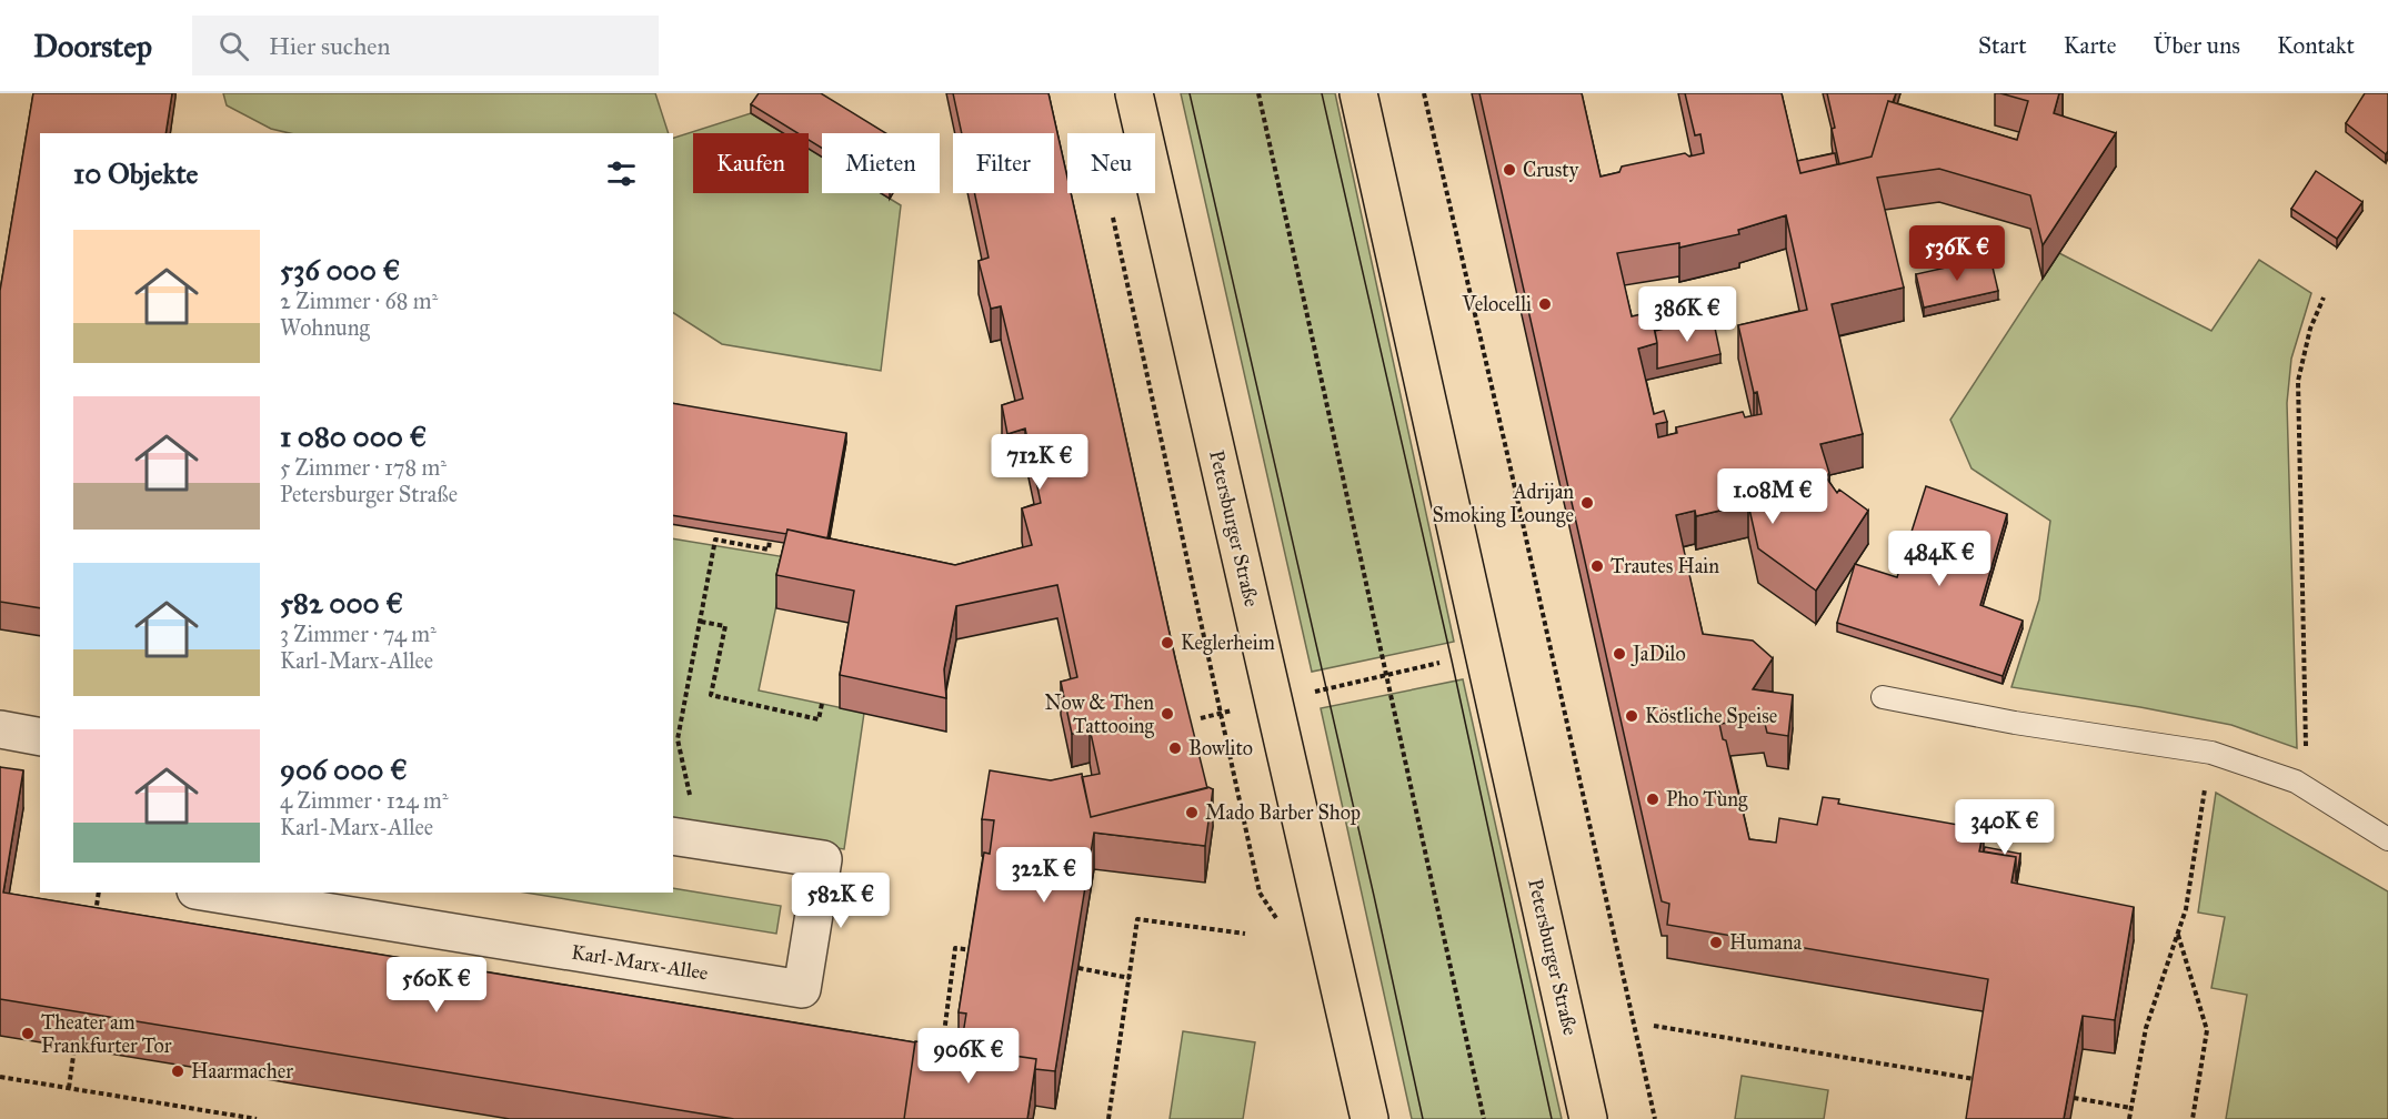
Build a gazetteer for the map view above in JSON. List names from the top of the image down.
{
  "streets": {
    "main road": ["Petersburger Straße"],
    "street": ["Karl-Marx-Allee"]
  },
  "places": [
    "Crusty",
    "Velocelli",
    "Adrijan Smoking Lounge",
    "Trautes Hain",
    "Keglerheim",
    "JaDilo",
    "Now & Then Tattooing",
    "Köstliche Speise",
    "Bowlito",
    "Pho Tùng",
    "Mado Barber Shop",
    "Humana",
    "Theater am Frankfurter Tor",
    "Haarmacher"
  ],
  "page": {
    "header": "Doorstep",
    "search": "Hier suchen",
    "nav": [
      "Start",
      "Karte",
      "Über uns",
      "Kontakt"
    ],
    "chip": [
      "Kaufen",
      "Mieten",
      "Filter",
      "Neu"
    ],
    "heading": "10 Objekte",
    "list": [
      {
        "name": "536 000 €",
        "note": "2 Zimmer · 68 m² · Wohnung"
      },
      {
        "name": "1 080 000 €",
        "note": "5 Zimmer · 178 m² · Petersburger Straße"
      },
      {
        "name": "582 000 €",
        "note": "3 Zimmer · 74 m² · Karl-Marx-Allee"
      },
      {
        "name": "906 000 €",
        "note": "4 Zimmer · 124 m² · Karl-Marx-Allee"
      }
    ],
    "price": [
      "536K €",
      "386K €",
      "712K €",
      "1.08M €",
      "484K €",
      "340K €",
      "322K €",
      "582K €",
      "560K €",
      "906K €"
    ]
  }
}
